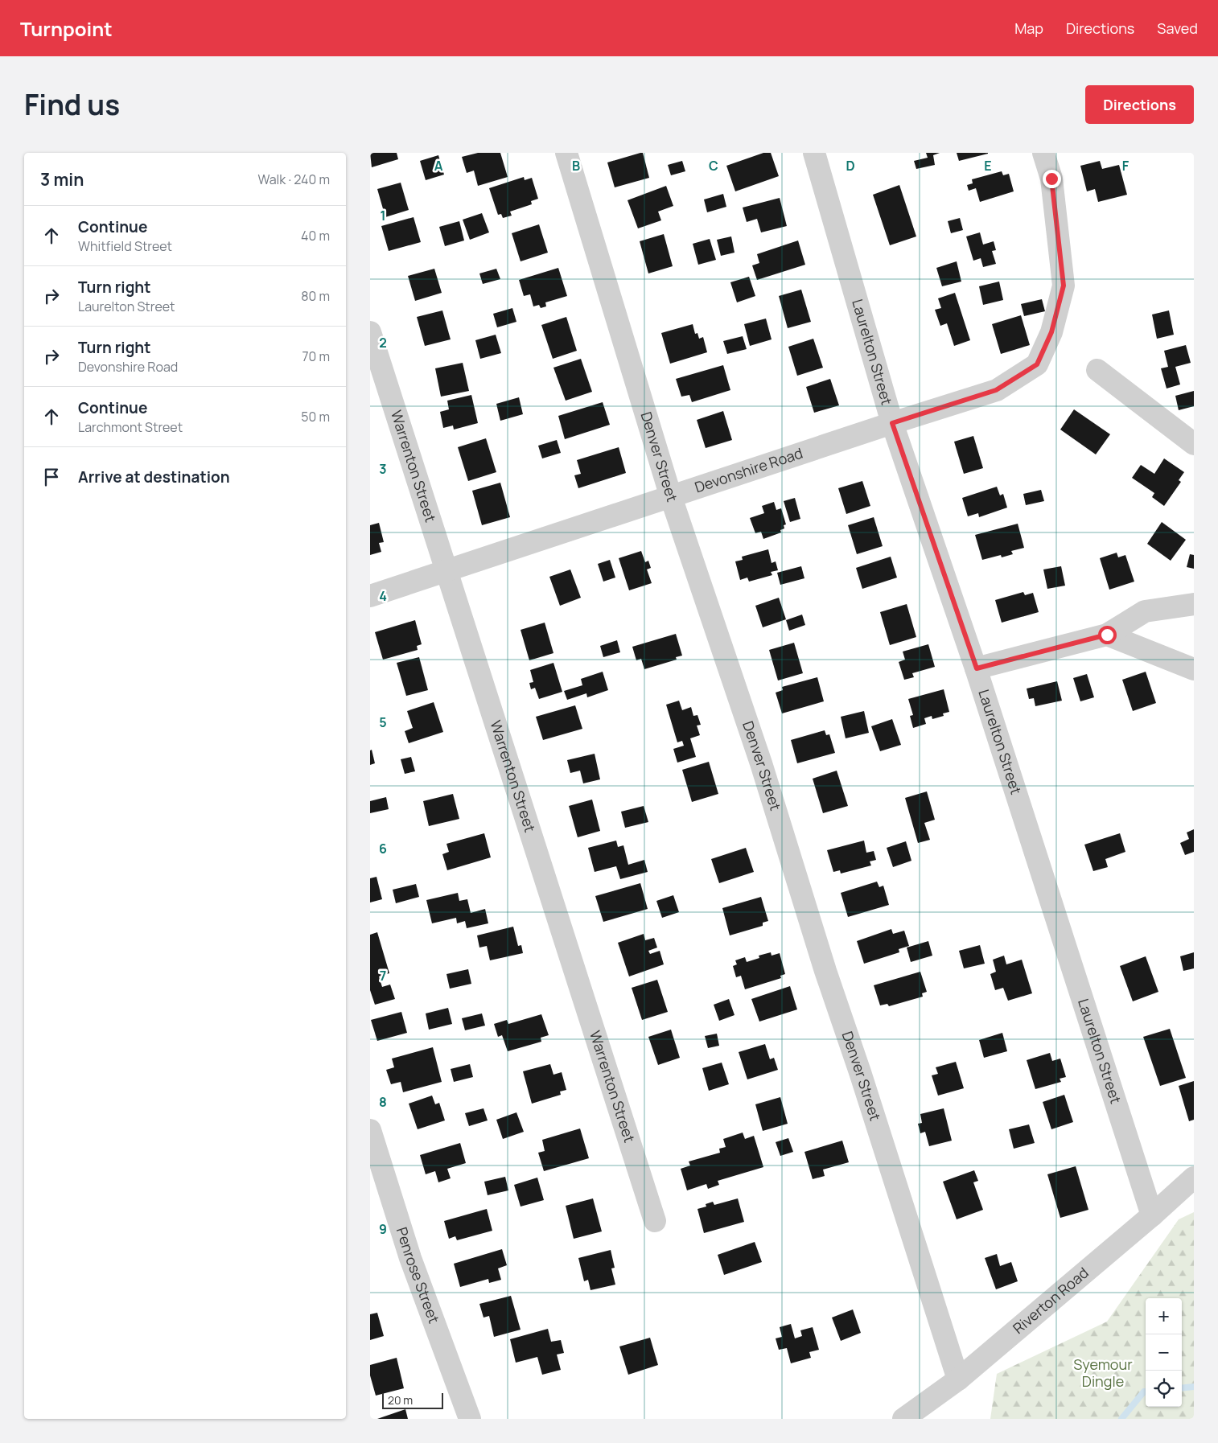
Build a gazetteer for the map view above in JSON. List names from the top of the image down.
{
  "streets": {
    "street": [
      "Laurelton Street",
      "Denver Street",
      "Warrenton Street",
      "Devonshire Road",
      "Penrose Street",
      "Riverton Road"
    ]
  },
  "crossings": [
    ["Laurelton Street", "Devonshire Road"],
    ["Laurelton Street", "Riverton Road"],
    ["Denver Street", "Devonshire Road"],
    ["Denver Street", "Riverton Road"],
    ["Warrenton Street", "Devonshire Road"]
  ],
  "parks": ["Syemour Dingle"],
  "scale_bar": "20 m",
  "page": {
    "header": "Turnpoint",
    "nav": ["Map", "Directions", "Saved"],
    "title": "Find us",
    "buttons": "Directions",
    "heading": ["3 min", "Walk · 240 m"],
    "list": [
      ["Continue", "Whitfield Street", "40 m"],
      ["Turn right", "Laurelton Street", "80 m"],
      ["Turn right", "Devonshire Road", "70 m"],
      ["Continue", "Larchmont Street", "50 m"],
      "Arrive at destination"
    ],
    "map_buttons": ["+", "−"],
    "scale": "20 m"
  },
  "grid": {
    "columns": [
      "A",
      "B",
      "C",
      "D",
      "E",
      "F"
    ],
    "rows": [
      "1",
      "2",
      "3",
      "4",
      "5",
      "6",
      "7",
      "8",
      "9"
    ]
  }
}
